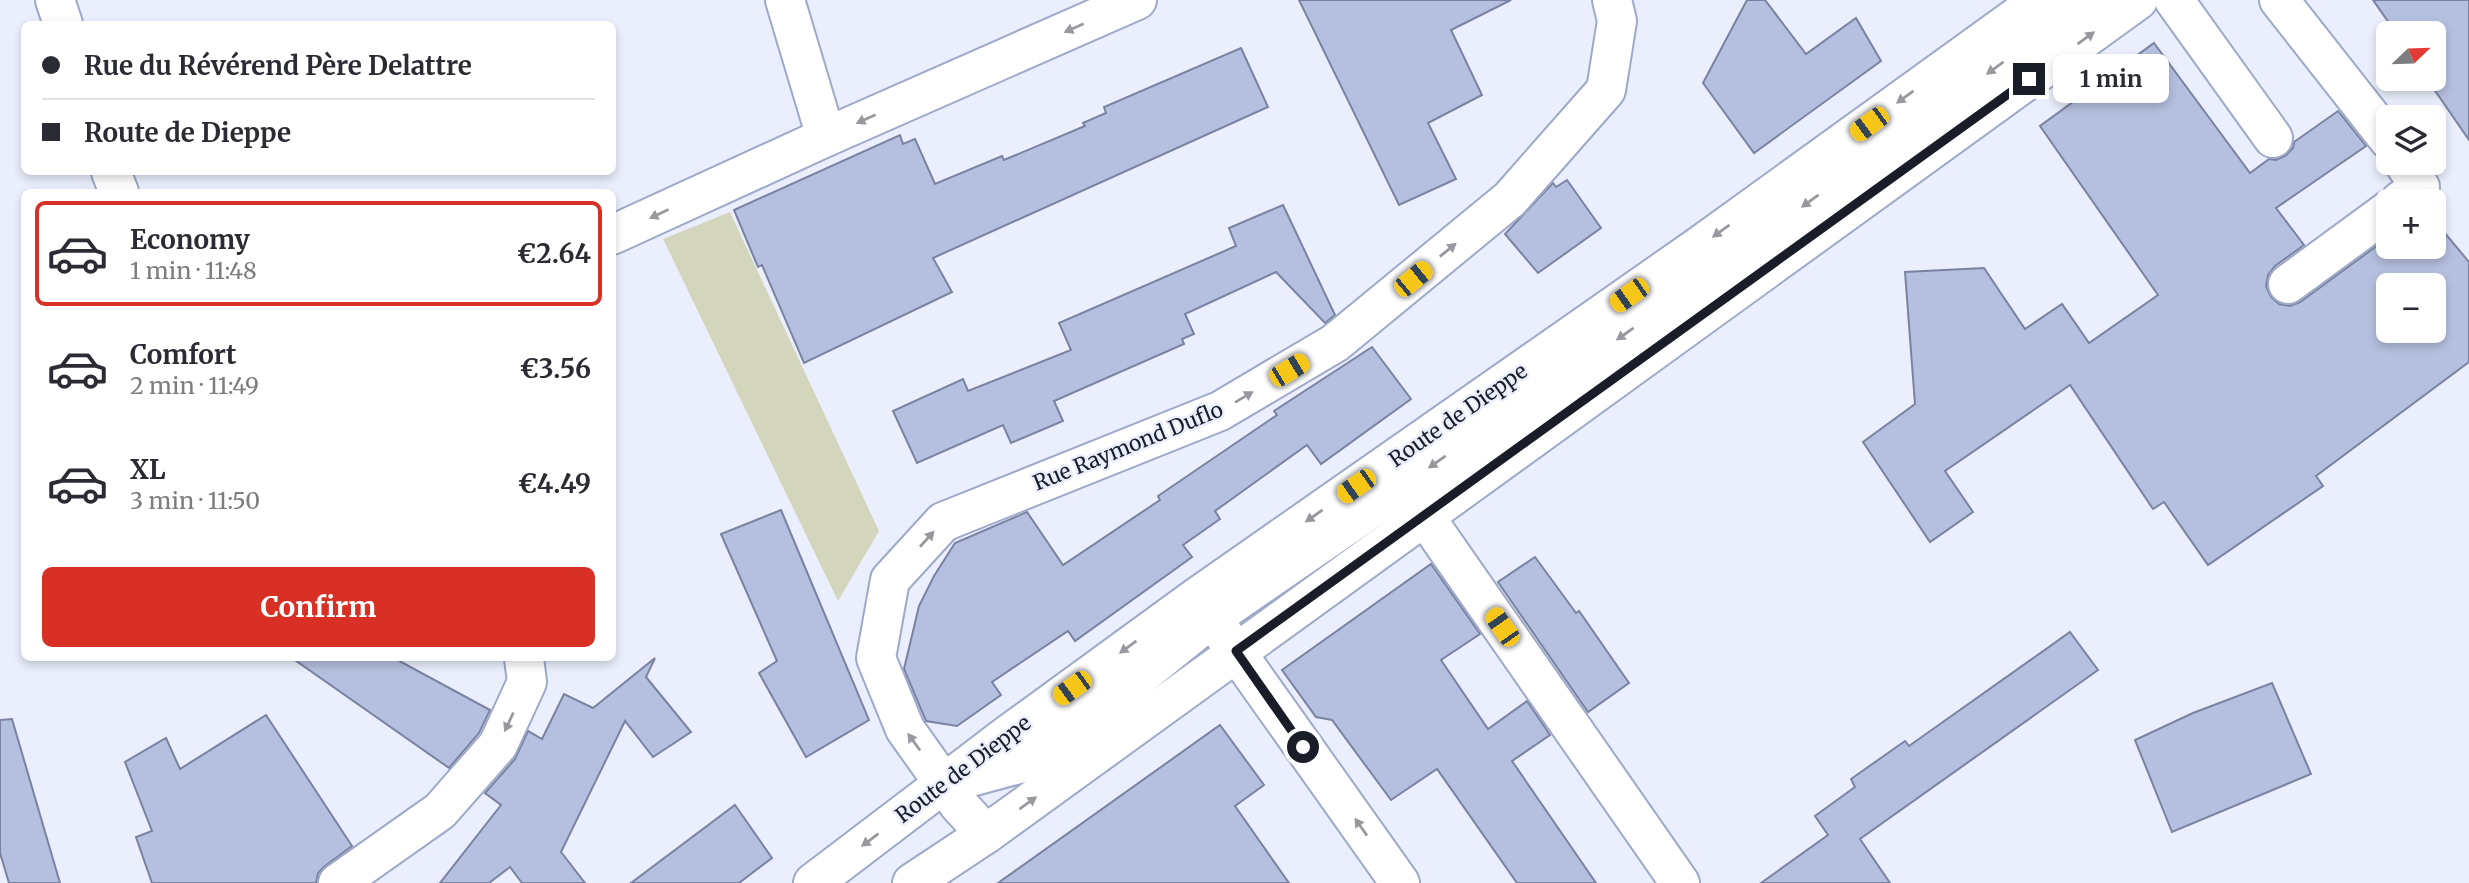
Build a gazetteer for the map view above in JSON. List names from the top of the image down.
{
  "streets": {
    "main road": ["Route de Dieppe", "Rue Raymond Duflo"]
  },
  "crossings": [
    ["Route de Dieppe", "Rue Raymond Duflo"]
  ],
  "north": "top right",
  "page": {
    "map_buttons": ["+", "−"],
    "banner": ["Rue du Révérend Père Delattre", "Route de Dieppe"],
    "bubble": "1 min",
    "list": [
      {
        "name": "Economy",
        "note": "1 min · 11:48",
        "value": "€2.64"
      },
      {
        "name": "Comfort",
        "note": "2 min · 11:49",
        "value": "€3.56"
      },
      {
        "name": "XL",
        "note": "3 min · 11:50",
        "value": "€4.49"
      }
    ],
    "buttons": "Confirm"
  }
}
